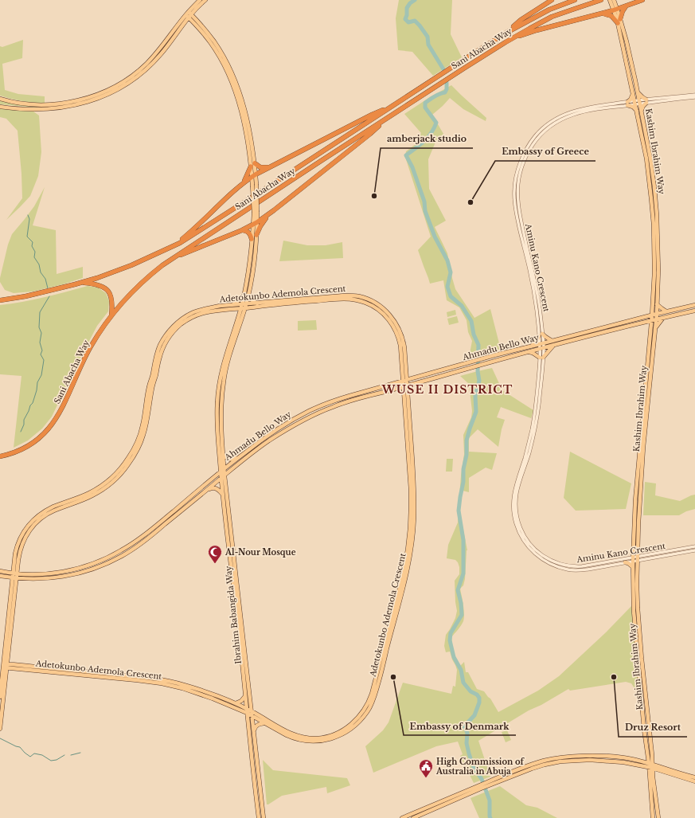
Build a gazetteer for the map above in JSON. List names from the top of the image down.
{
  "streets": {
    "highway": ["Sani Abacha Way"],
    "main road": [
      "Kashim Ibrahim Way",
      "Adetokunbo Ademola Crescent",
      "Ahmadu Bello Way",
      "Ibrahim Babangida Way"
    ],
    "street": ["Aminu Kano Crescent"]
  },
  "crossings": [
    ["Kashim Ibrahim Way", "Aminu Kano Crescent"],
    ["Kashim Ibrahim Way", "Ahmadu Bello Way"],
    ["Aminu Kano Crescent", "Ahmadu Bello Way"],
    ["Adetokunbo Ademola Crescent", "Ahmadu Bello Way"],
    ["Adetokunbo Ademola Crescent", "Ibrahim Babangida Way"],
    ["Ahmadu Bello Way", "Ibrahim Babangida Way"]
  ],
  "districts": ["WUSE II DISTRICT"],
  "places": {
    "other": [
      "amberjack studio",
      "Embassy of Greece",
      "Embassy of Denmark",
      "Druz Resort"
    ],
    "mosque": ["Al-Nour Mosque"],
    "public building": ["High Commission of Australia in Abuja"]
  }
}
